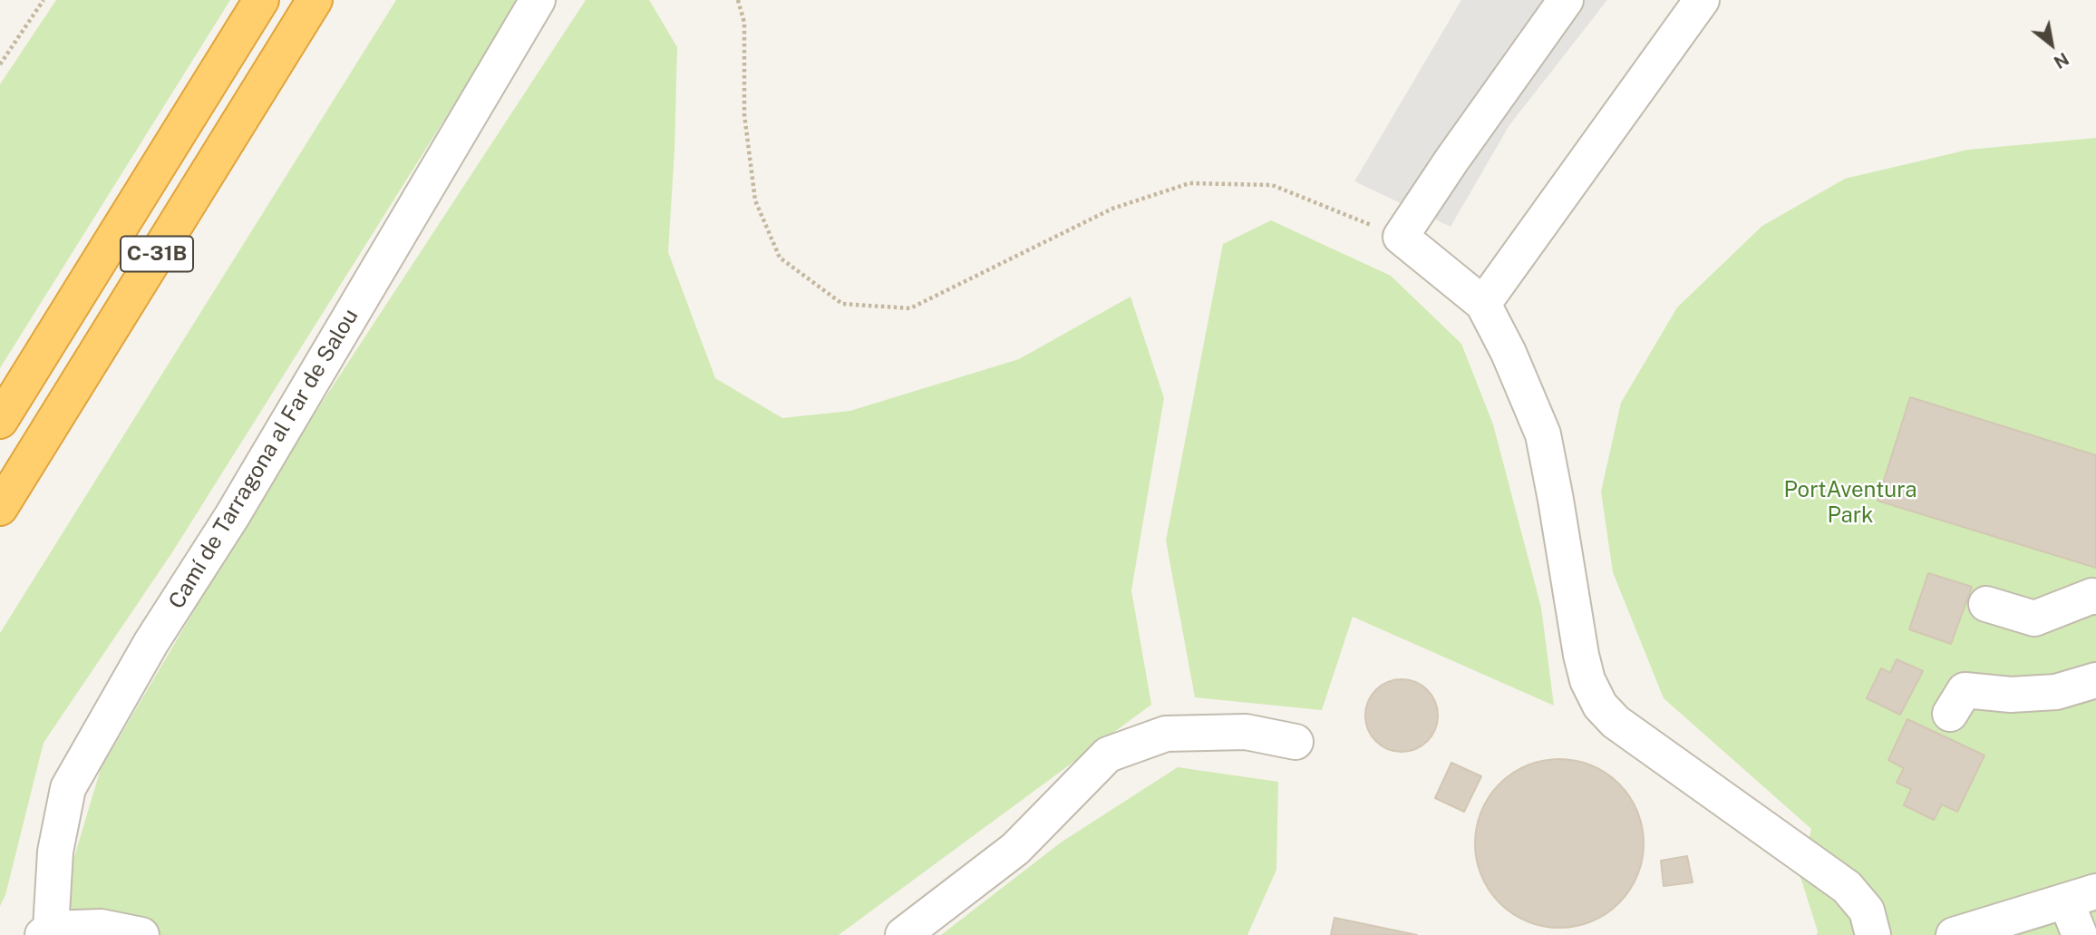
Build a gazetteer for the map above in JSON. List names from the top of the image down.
{
  "streets": {
    "highway": ["C-31B"],
    "street": ["Camí de Tarragona al Far de Salou"]
  },
  "parks": ["PortAventura Park"],
  "north": "bottom right"
}
